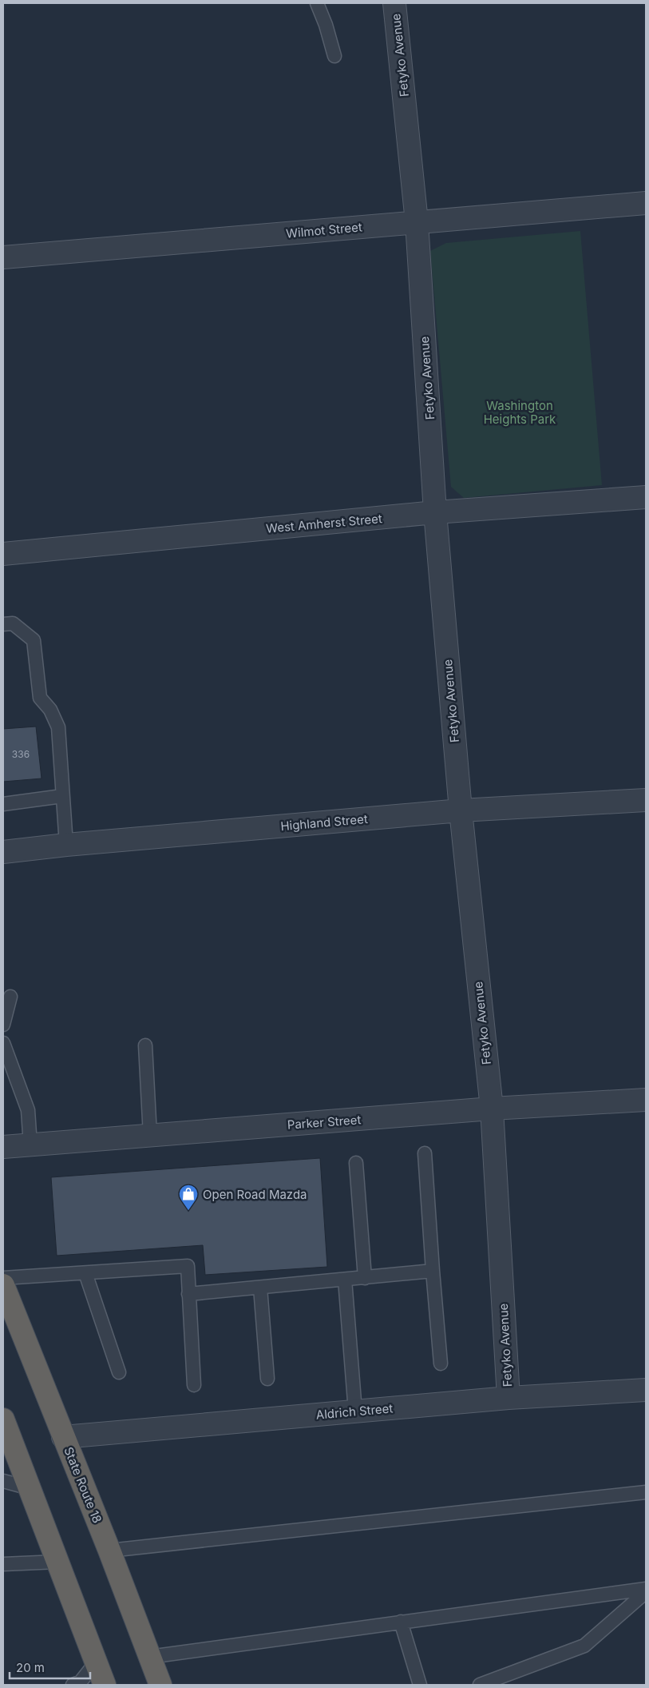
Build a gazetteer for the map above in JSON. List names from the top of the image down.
{
  "streets": {
    "highway": ["State Route 18"],
    "street": [
      "Fetyko Avenue",
      "Wilmot Street",
      "West Amherst Street",
      "Highland Street",
      "Parker Street",
      "Aldrich Street"
    ]
  },
  "crossings": [
    ["Fetyko Avenue", "Wilmot Street"],
    ["Fetyko Avenue", "West Amherst Street"],
    ["Fetyko Avenue", "Highland Street"],
    ["Fetyko Avenue", "Parker Street"],
    ["Fetyko Avenue", "Aldrich Street"],
    ["Aldrich Street", "State Route 18"]
  ],
  "parks": ["Washington Heights Park"],
  "places": {
    "shop": ["Open Road Mazda"]
  },
  "house_numbers": ["336"],
  "scale_bar": "20 m"
}
